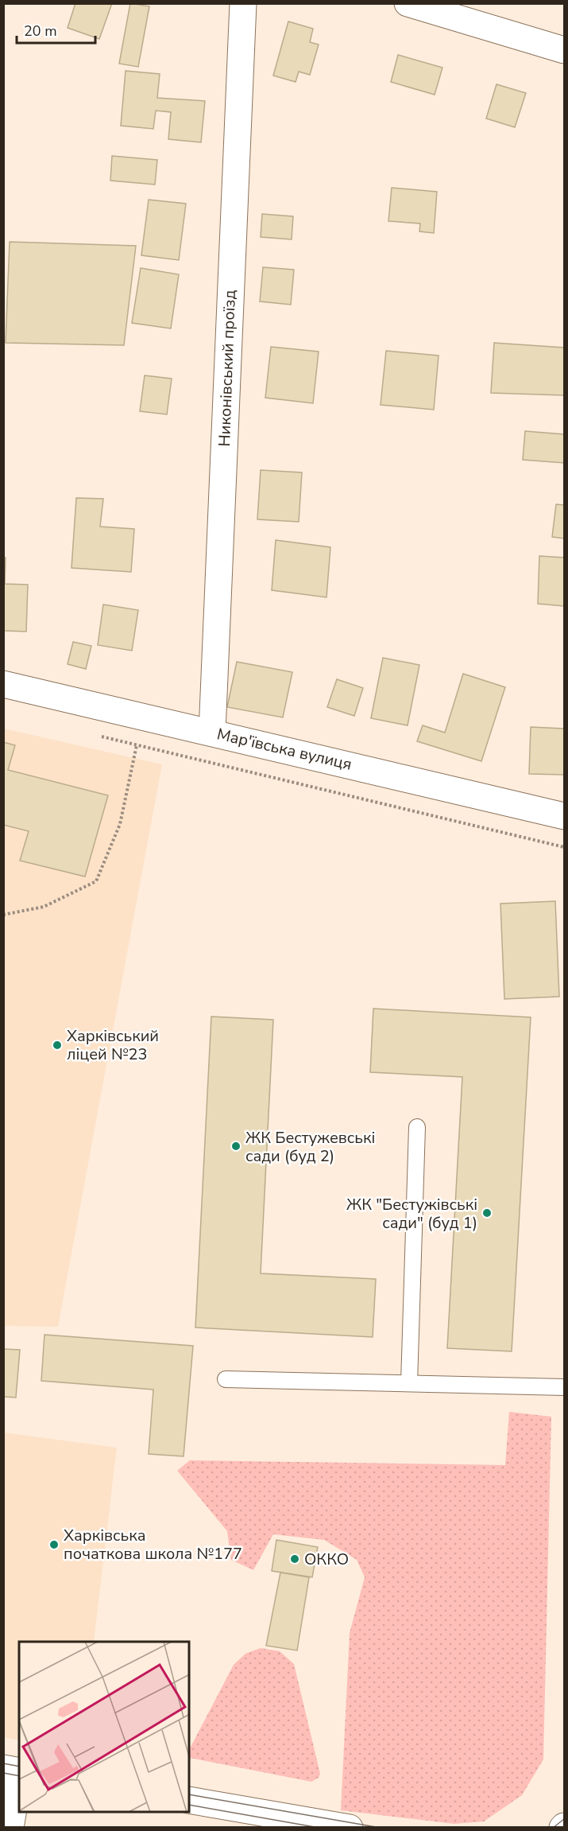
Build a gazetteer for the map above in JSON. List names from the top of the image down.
{
  "streets": {
    "street": ["Никонівський проїзд", "Мар'ївська вулиця"]
  },
  "crossings": [
    ["Никонівський проїзд", "Мар'ївська вулиця"]
  ],
  "places": [
    "Харківський ліцей №23",
    "ЖК Бестужевські сади (буд 2)",
    "ЖК \"Бестужівські сади\" (буд 1)",
    "Харківська початкова школа №177",
    "ОККО"
  ],
  "scale_bar": "20 m"
}
